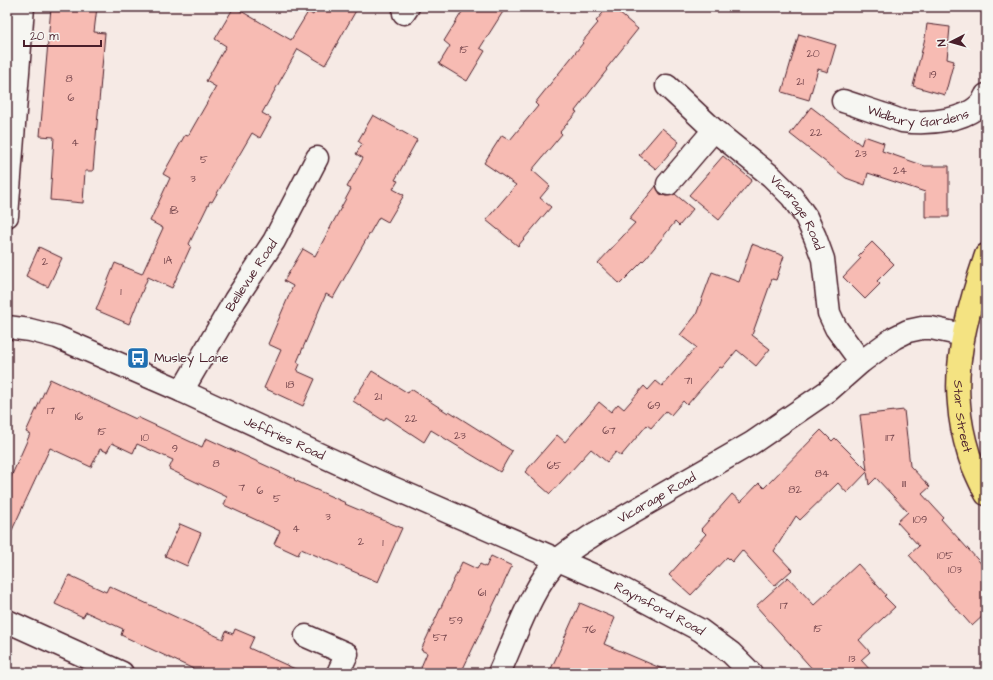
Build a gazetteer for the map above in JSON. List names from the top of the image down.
{
  "streets": {
    "main road": ["Star Street"],
    "street": [
      "Widbury Gardens",
      "Vicarage Road",
      "Bellevue Road",
      "Jeffries Road",
      "Raynsford Road"
    ]
  },
  "crossings": [
    ["Vicarage Road", "Star Street"],
    ["Vicarage Road", "Jeffries Road"],
    ["Vicarage Road", "Raynsford Road"],
    ["Bellevue Road", "Jeffries Road"],
    ["Jeffries Road", "Raynsford Road"]
  ],
  "places": {
    "bus stop": ["Musley Lane"]
  },
  "house_numbers": [
    "15",
    "20",
    "19",
    "8",
    "21",
    "6",
    "22",
    "4",
    "23",
    "5",
    "24",
    "3",
    "1B",
    "1A",
    "2",
    "1",
    "71",
    "18",
    "21",
    "69",
    "17",
    "16",
    "22",
    "67",
    "15",
    "23",
    "10",
    "117",
    "9",
    "8",
    "65",
    "84",
    "111",
    "7",
    "82",
    "6",
    "5",
    "3",
    "109",
    "4",
    "2",
    "1",
    "105",
    "103",
    "61",
    "17",
    "59",
    "15",
    "76",
    "57",
    "13"
  ],
  "scale_bar": "20 m",
  "north": "left"
}
